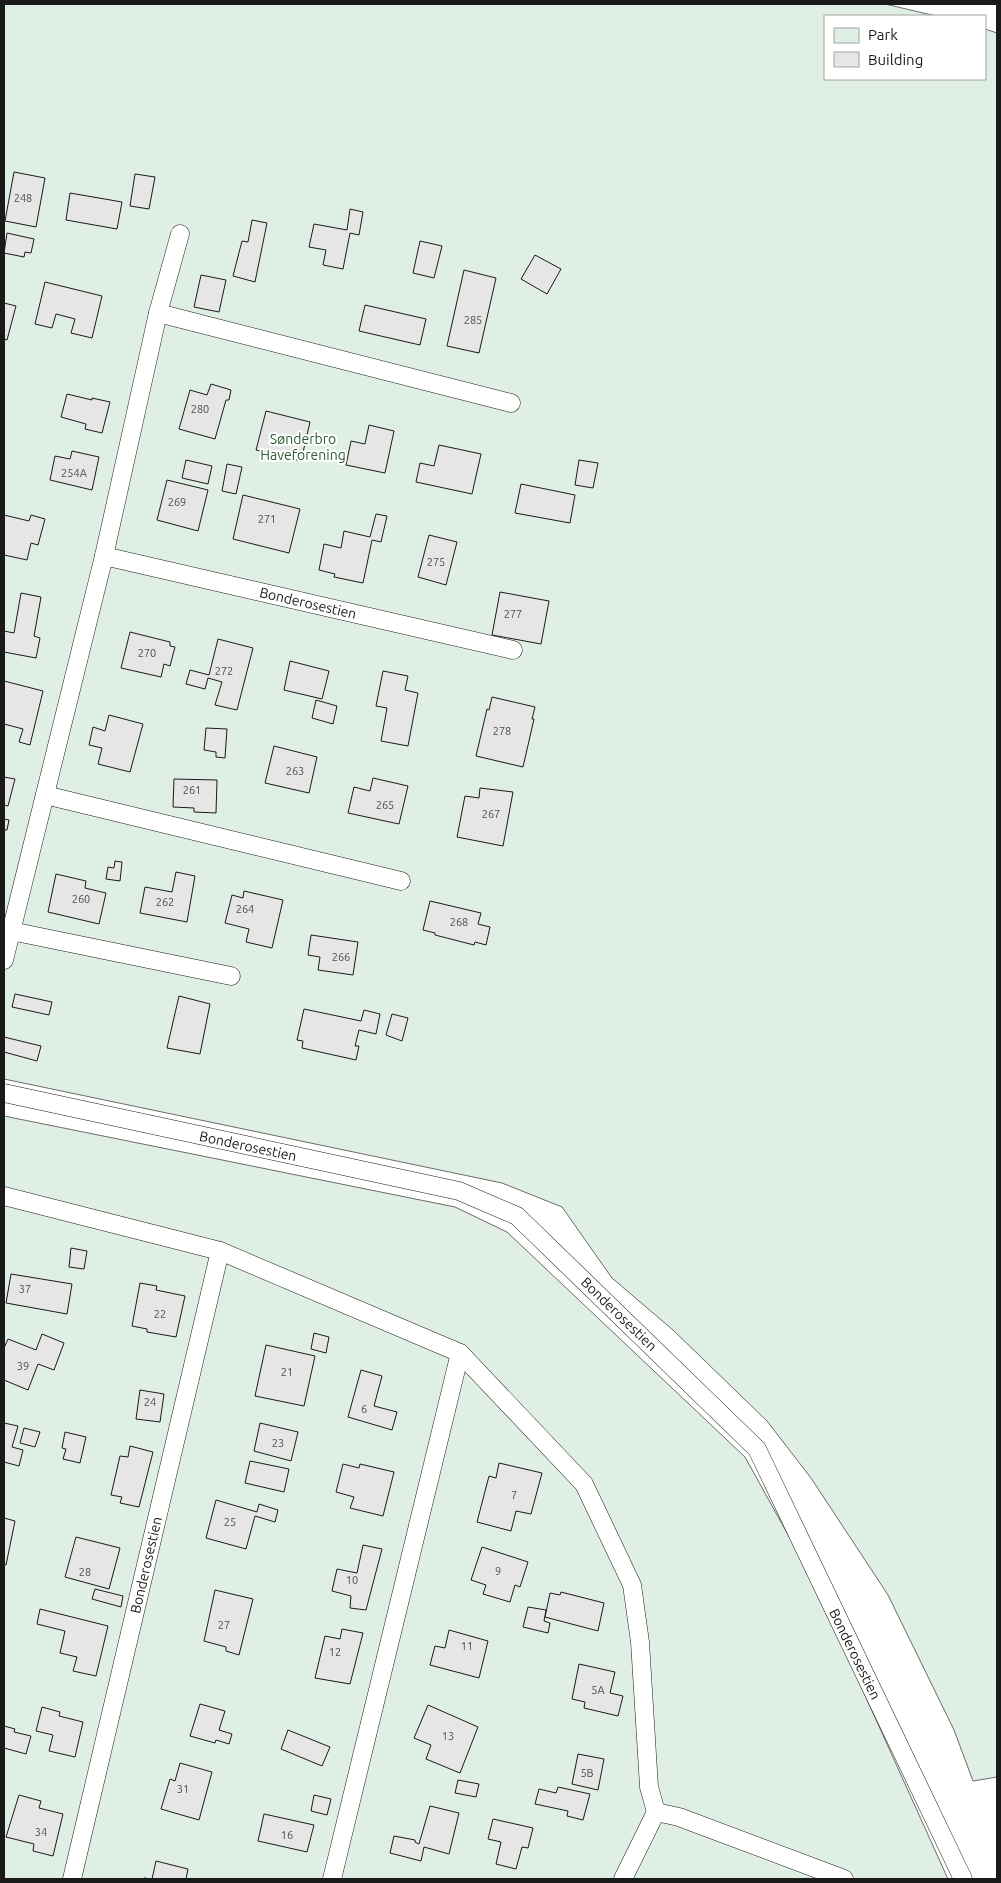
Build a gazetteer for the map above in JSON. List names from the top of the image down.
{
  "streets": {
    "lane": ["Bonderosestien"]
  },
  "parks": ["Sønderbro Haveforening"],
  "house_numbers": [
    "248",
    "285",
    "280",
    "254A",
    "269",
    "271",
    "275",
    "277",
    "270",
    "272",
    "278",
    "263",
    "261",
    "265",
    "267",
    "260",
    "262",
    "264",
    "268",
    "266",
    "37",
    "22",
    "39",
    "21",
    "24",
    "6",
    "23",
    "7",
    "25",
    "9",
    "28",
    "10",
    "27",
    "11",
    "12",
    "5A",
    "13",
    "5B",
    "31",
    "34",
    "16"
  ],
  "legend": ["Park", "Building"]
}
